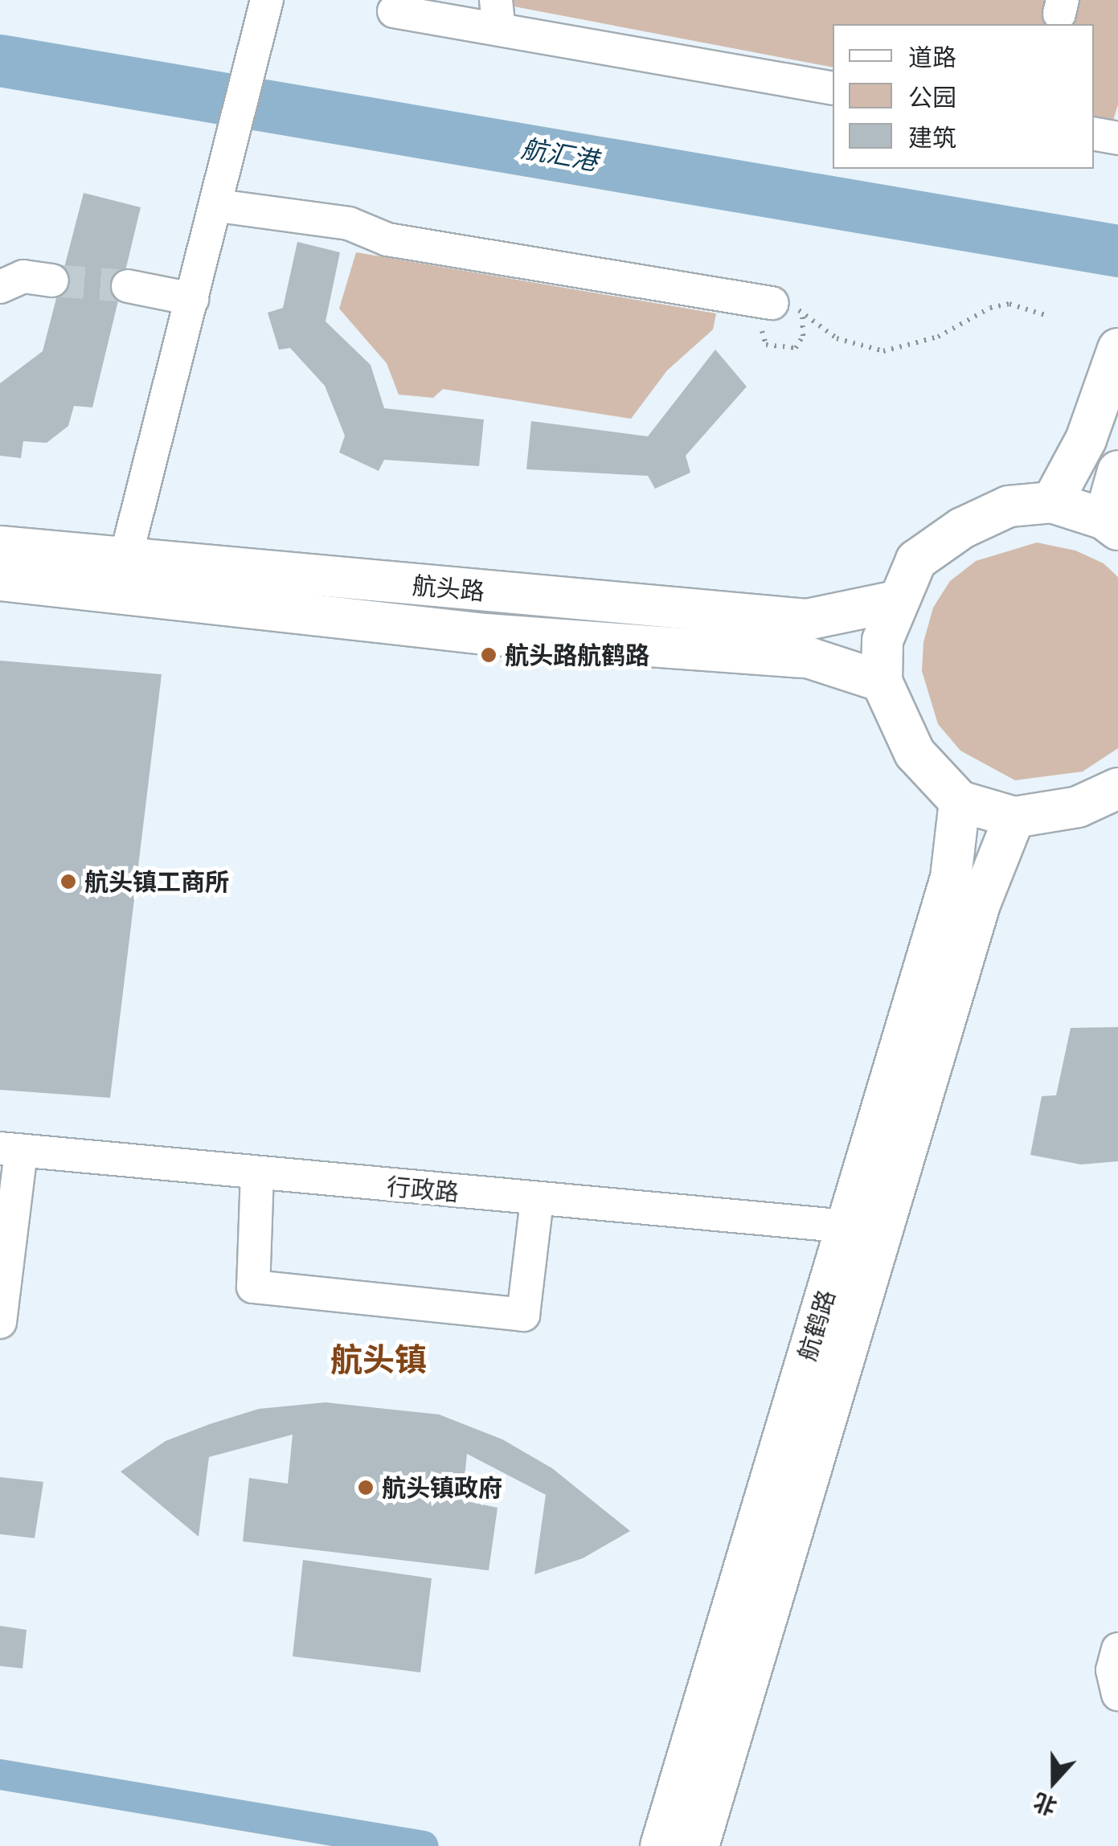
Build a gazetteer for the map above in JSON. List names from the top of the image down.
{
  "streets": {
    "main road": ["航头路", "航鹤路"],
    "street": ["行政路"]
  },
  "crossings": [
    ["行政路", "航鹤路"]
  ],
  "districts": ["航头镇"],
  "water": ["航汇港"],
  "places": ["航头路航鹤路", "航头镇工商所", "航头镇政府"],
  "legend": ["道路", "公园", "建筑"],
  "north": "bottom"
}
